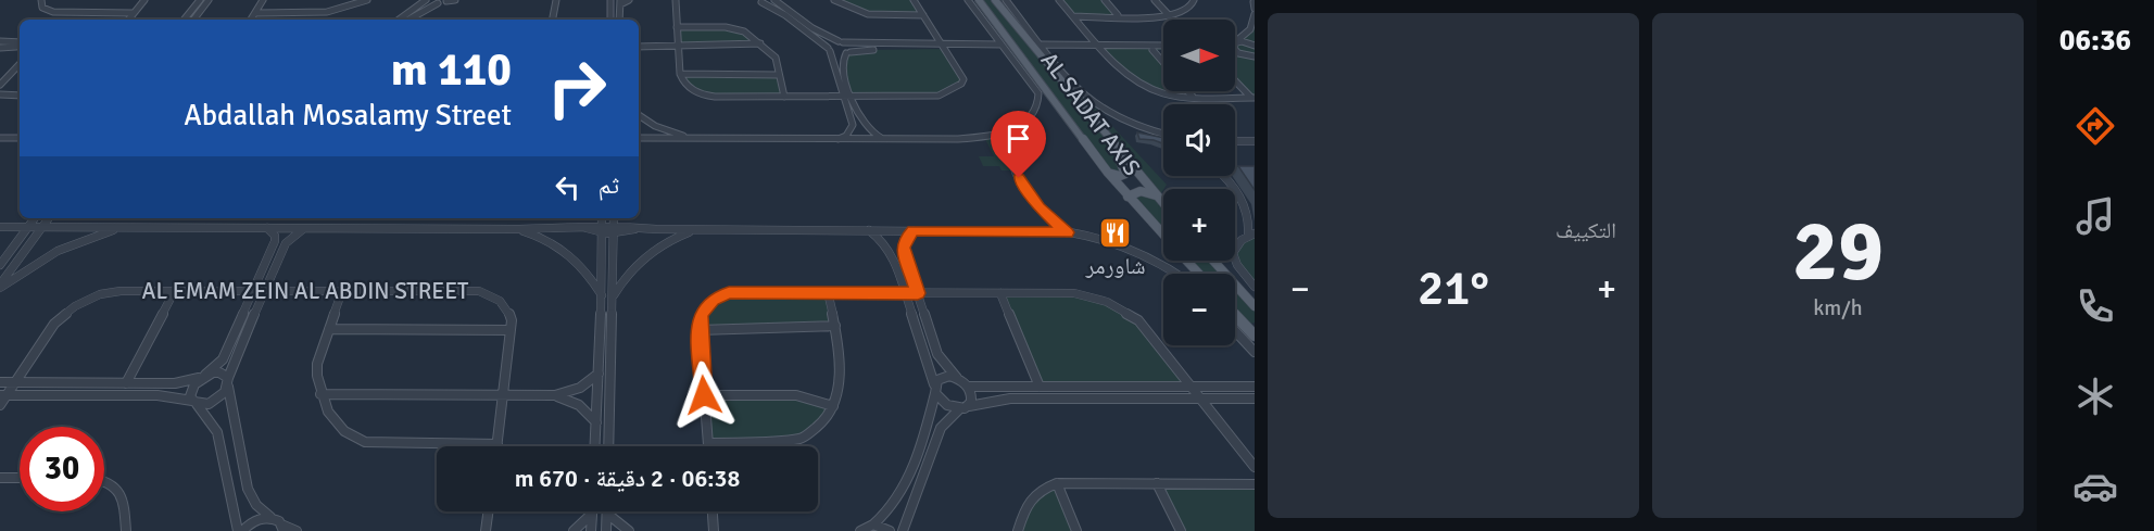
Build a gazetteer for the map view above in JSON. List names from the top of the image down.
{
  "streets": {
    "main road": ["AL SADAT AXIS"],
    "street": ["AL EMAM ZEIN AL ABDIN STREET"]
  },
  "places": {
    "restaurant": ["شاورمر"]
  },
  "north": "right",
  "page": {
    "tabs": "06:36",
    "tile": [
      ["29", "km/h"],
      "التكييف"
    ],
    "map_buttons": ["+", "−"],
    "turn": ["110 m", "Abdallah Mosalamy Street"],
    "then": "ثم",
    "heat": ["−", "21°", "+"],
    "limit": "30",
    "trip": "06:38 · 2 دقيقة · 670 m"
  }
}
